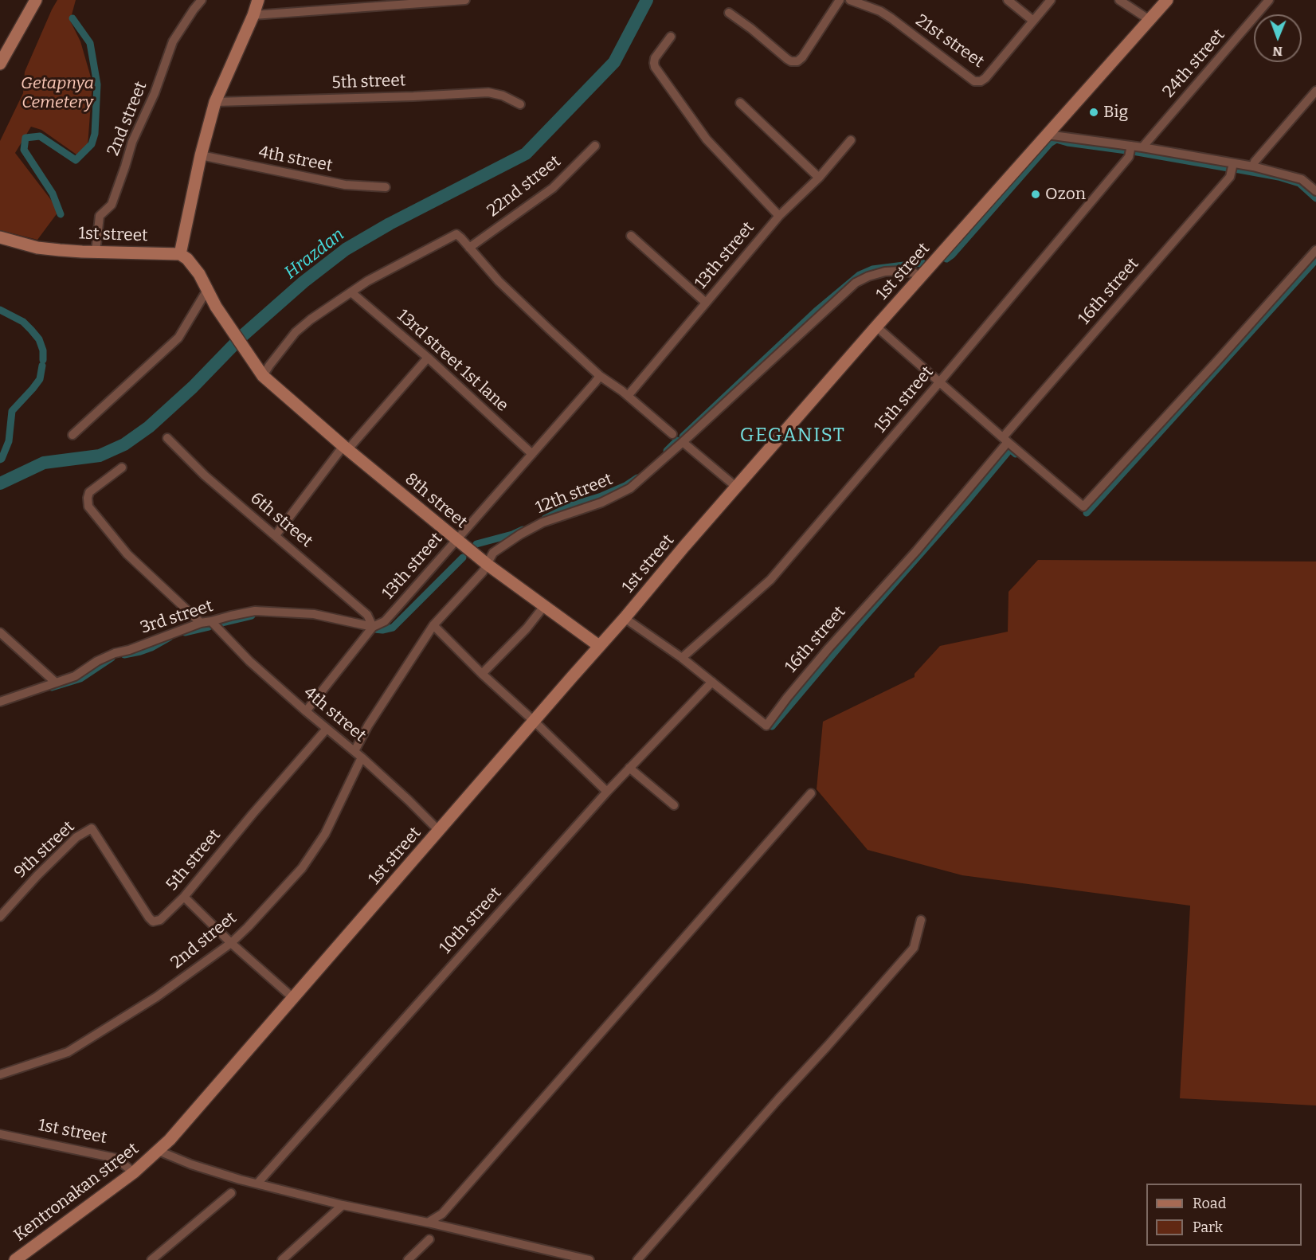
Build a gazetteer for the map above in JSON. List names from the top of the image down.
{
  "streets": {
    "main road": ["1st street", "8th street", "Kentronakan street"],
    "street": [
      "21st street",
      "24th street",
      "5th street",
      "2nd street",
      "4th street",
      "22nd street",
      "13th street",
      "16th street",
      "13rd street 1st lane",
      "15th street",
      "12th street",
      "6th street",
      "3rd street",
      "9th street",
      "10th street"
    ]
  },
  "crossings": [
    ["5th street", "4th street"],
    ["5th street", "9th street"],
    ["2nd street", "4th street"],
    ["2nd street", "1st street"],
    ["4th street", "1st street"],
    ["4th street", "13th street"],
    ["4th street", "12th street"],
    ["4th street", "3rd street"],
    ["1st street", "16th street"],
    ["1st street", "12th street"],
    ["1st street", "8th street"],
    ["1st street", "Kentronakan street"],
    ["13th street", "13rd street 1st lane"],
    ["13th street", "8th street"],
    ["13th street", "6th street"],
    ["13th street", "3rd street"],
    ["16th street", "15th street"],
    ["16th street", "10th street"],
    ["12th street", "8th street"],
    ["6th street", "3rd street"]
  ],
  "districts": ["GEGANIST"],
  "water": ["Hrazdan"],
  "parks": ["Getapnya Cemetery"],
  "places": ["Big", "Ozon"],
  "legend": ["Road", "Park"],
  "north": "bottom"
}
